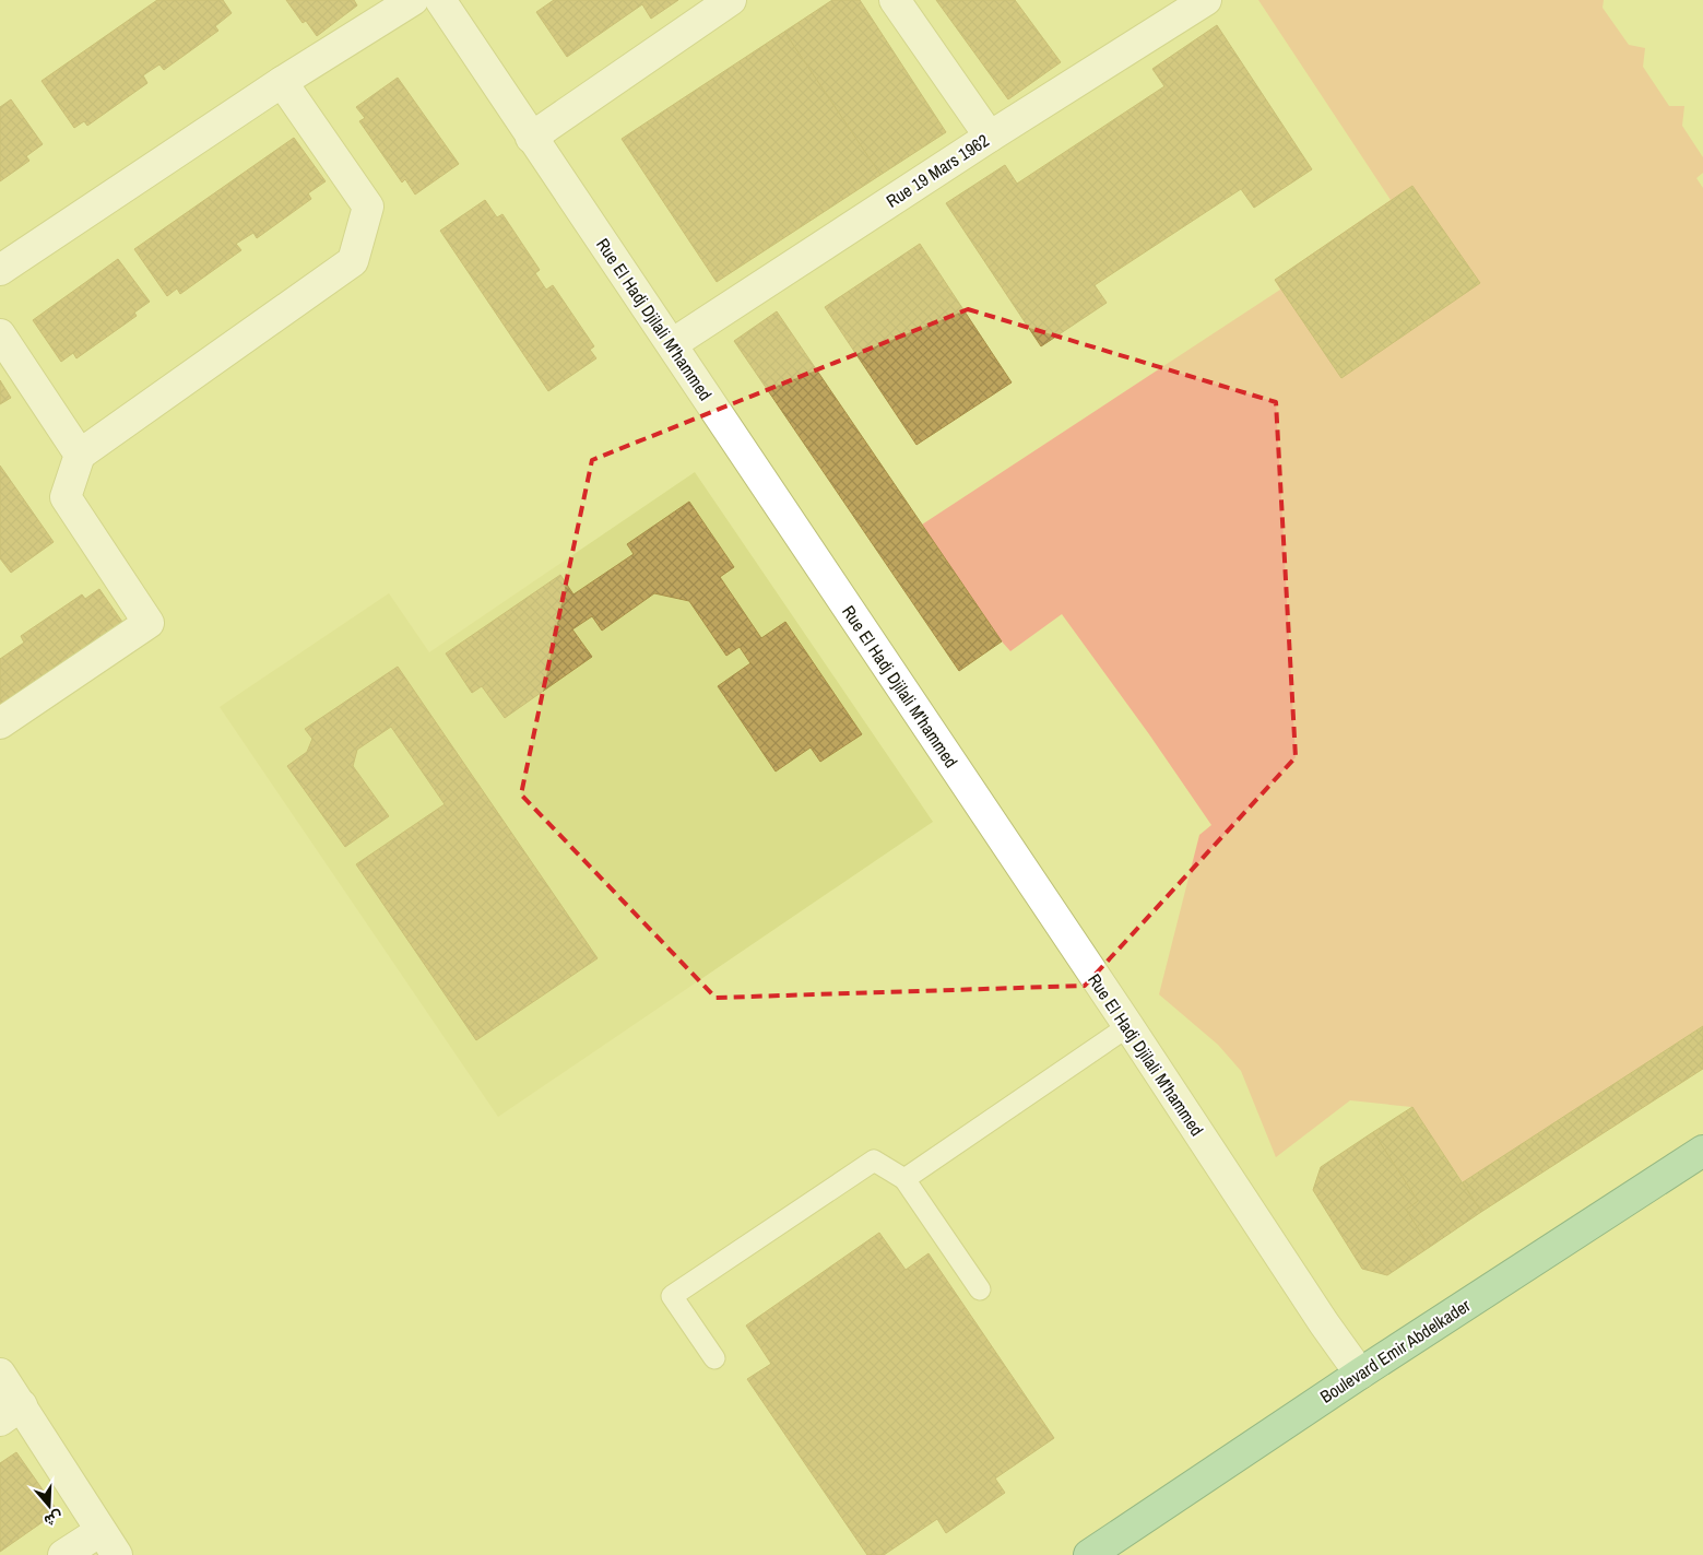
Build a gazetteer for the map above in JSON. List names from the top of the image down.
{
  "streets": {
    "main road": ["Boulevard Emir Abdelkader"],
    "street": ["Rue 19 Mars 1962", "Rue El Hadj Djilali M'hammed"]
  },
  "crossings": [
    ["Rue 19 Mars 1962", "Rue El Hadj Djilali M'hammed"],
    ["Rue El Hadj Djilali M'hammed", "Boulevard Emir Abdelkader"]
  ],
  "north": "bottom"
}
